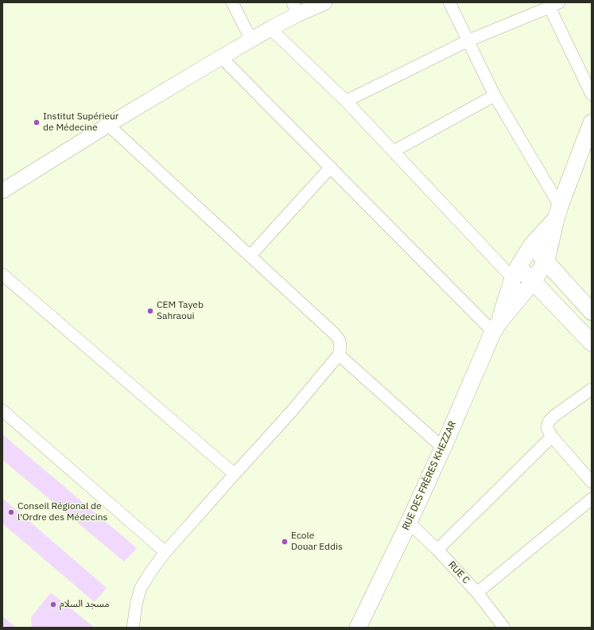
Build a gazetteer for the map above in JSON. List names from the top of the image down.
{
  "streets": {
    "main road": ["RUE DES FRÈRES KHEZZAR"],
    "street": ["RUE C"]
  },
  "crossings": [
    ["RUE DES FRÈRES KHEZZAR", "RUE C"]
  ],
  "places": [
    "Institut Supérieur de Médecine",
    "CEM Tayeb Sahraoui",
    "Conseil Régional de l'Ordre des Médecins",
    "Ecole Douar Eddis",
    "مسجد السلام"
  ]
}
